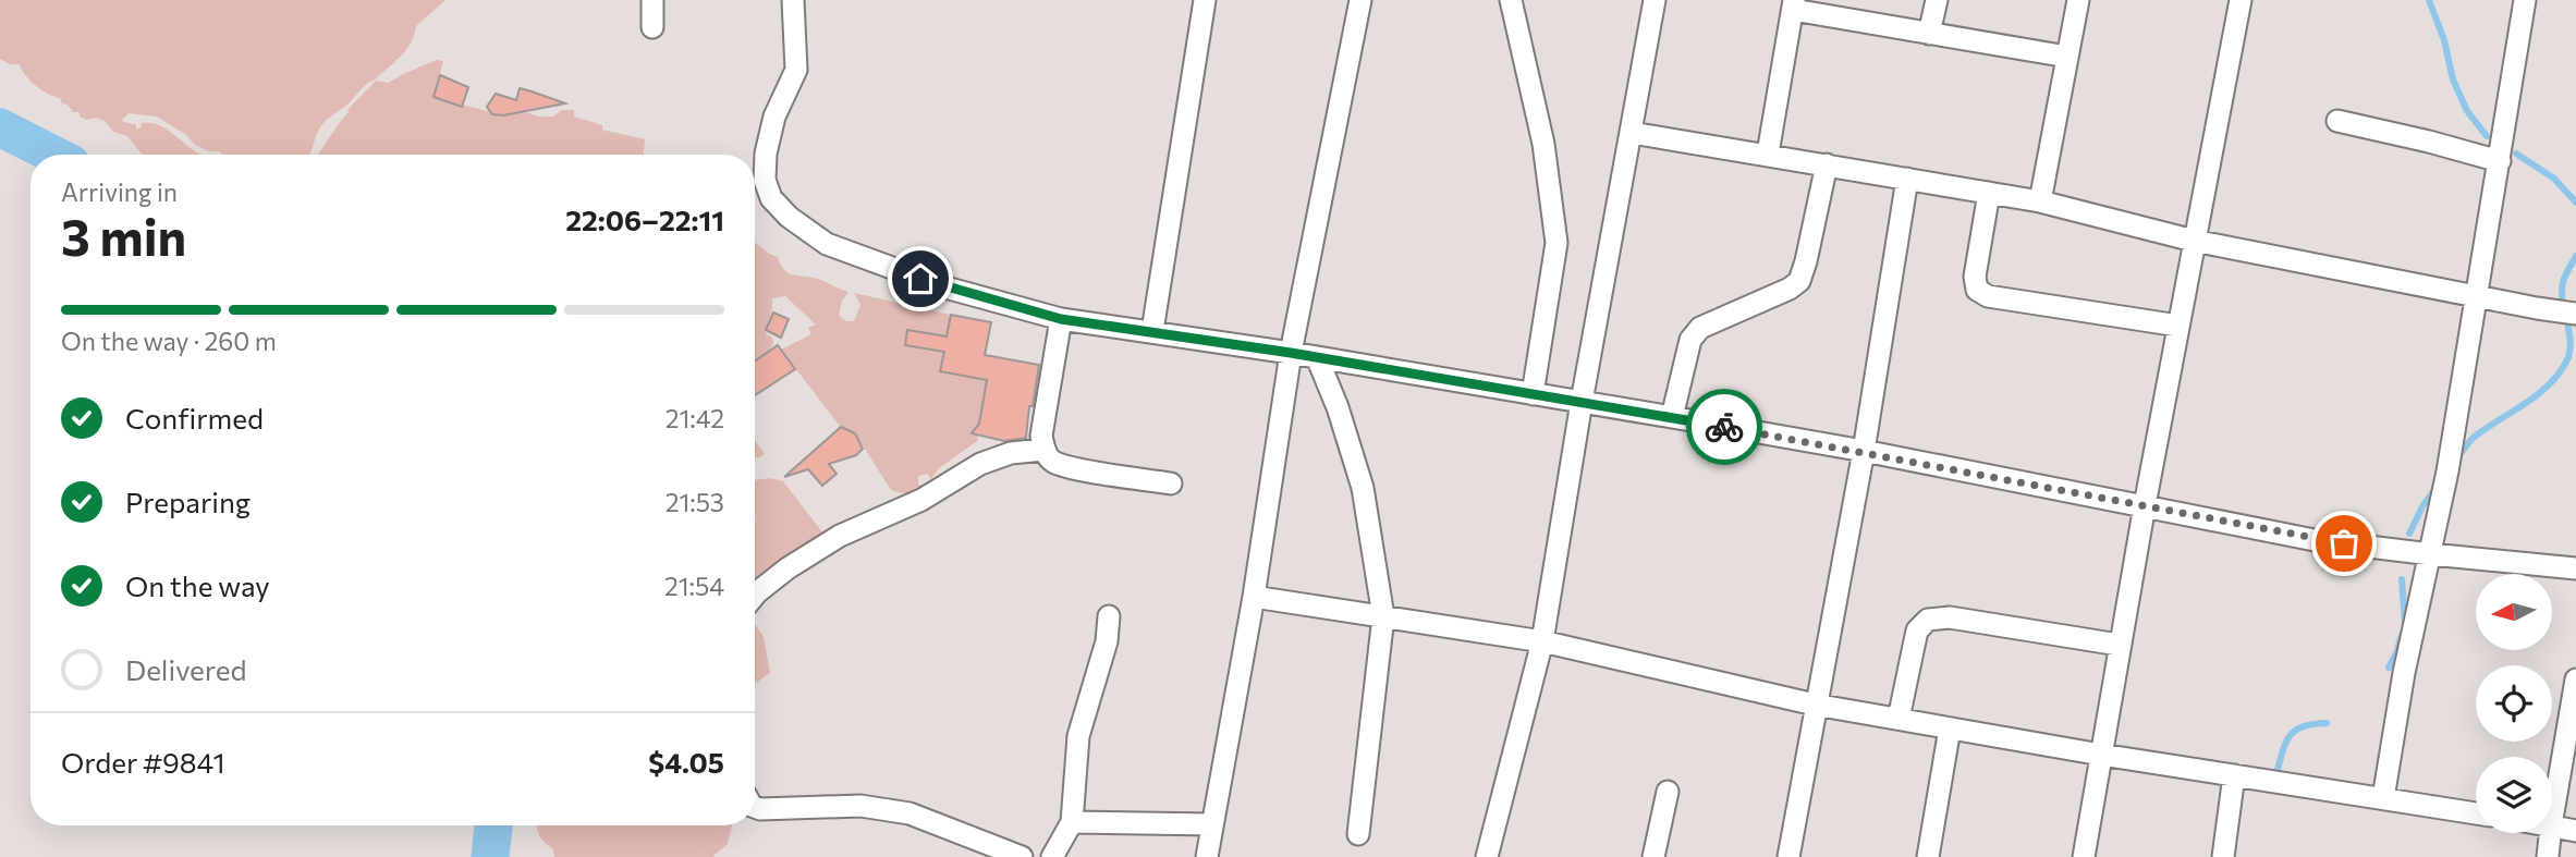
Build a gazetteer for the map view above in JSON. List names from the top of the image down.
{
  "north": "left",
  "page": {
    "heading": ["3 min", "Arriving in", "22:06–22:11"],
    "panel": ["Order #9841", "$4.05"],
    "bar": "On the way · 260 m",
    "list": [
      ["Confirmed", "21:42"],
      ["Preparing", "21:53"],
      ["On the way", "21:54"],
      "Delivered"
    ]
  }
}
